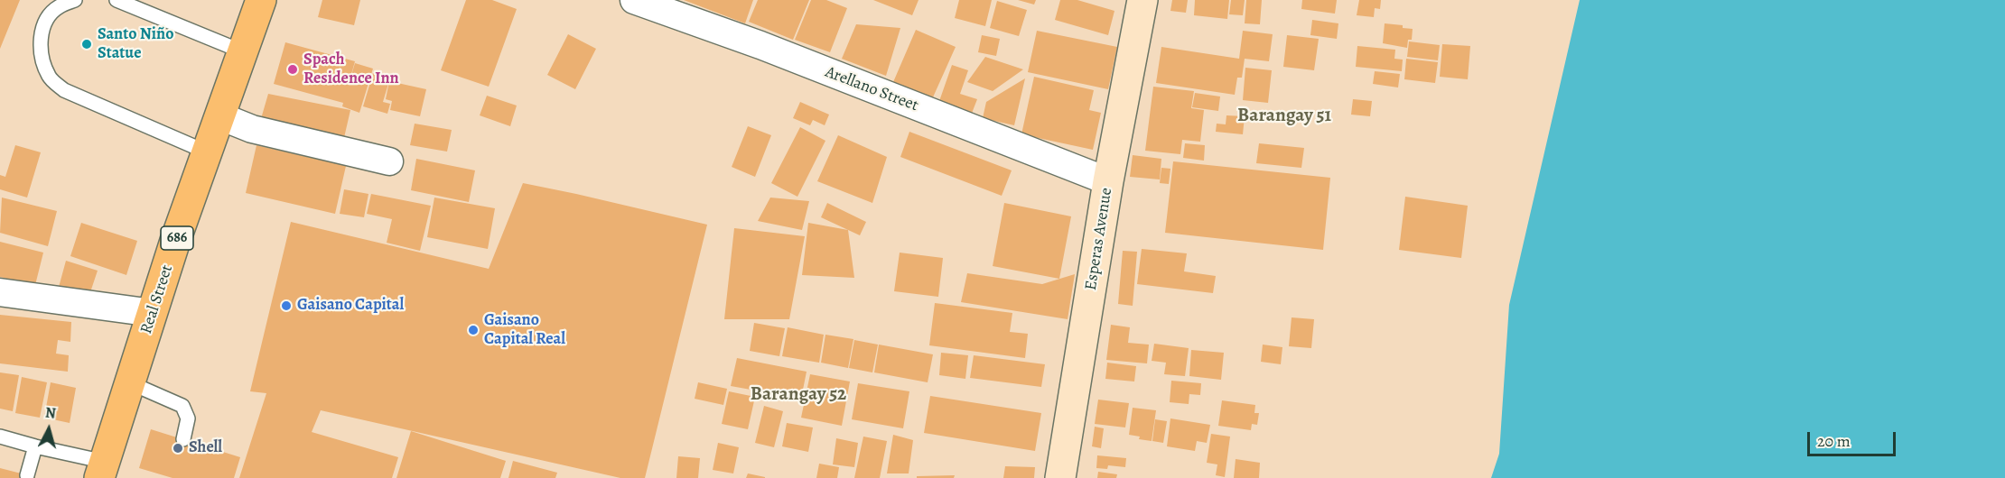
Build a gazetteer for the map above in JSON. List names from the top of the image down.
{
  "streets": {
    "main road": ["686", "Real Street"],
    "street": ["Arellano Street", "Esperas Avenue"]
  },
  "crossings": [
    ["Arellano Street", "Esperas Avenue"]
  ],
  "districts": ["Barangay 51", "Barangay 52"],
  "places": [
    "Santo Niño Statue",
    "Spach Residence Inn",
    "Gaisano Capital",
    "Gaisano Capital Real",
    "Shell"
  ],
  "scale_bar": "20 m",
  "north": "top"
}
